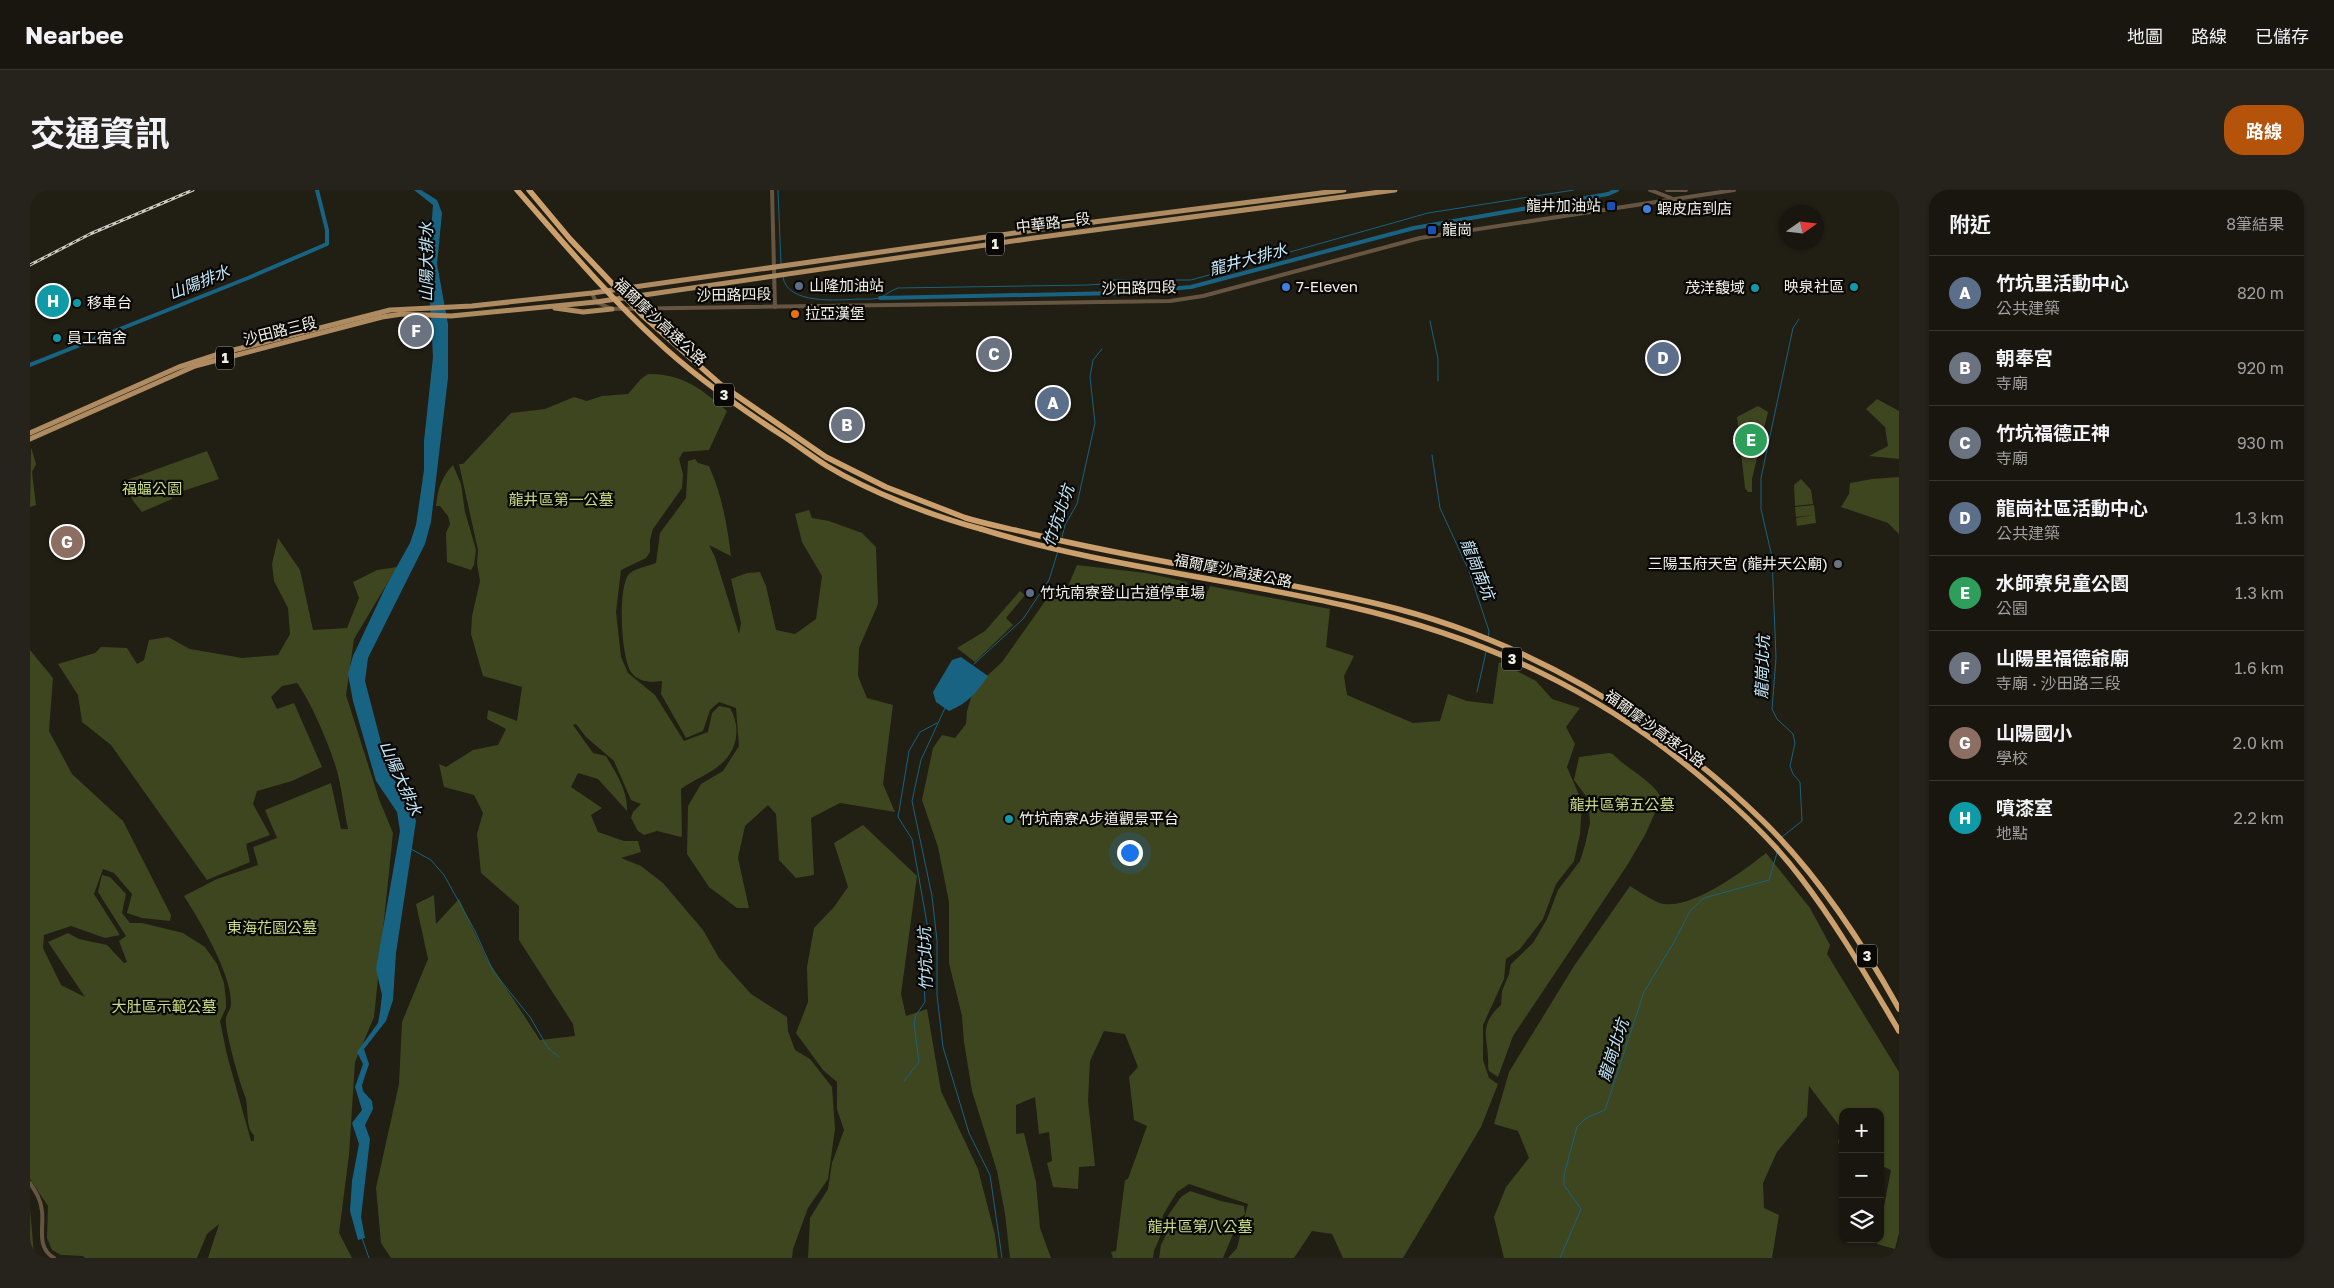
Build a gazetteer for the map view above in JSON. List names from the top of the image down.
{
  "streets": {
    "highway": ["福爾摩沙高速公路", "3"],
    "main road": ["中華路一段", "1", "沙田路三段"],
    "street": ["沙田路四段"]
  },
  "crossings": [
    ["中華路一段", "1"],
    ["中華路一段", "沙田路四段"],
    ["中華路一段", "沙田路三段"],
    ["1", "沙田路四段"],
    ["1", "沙田路三段"]
  ],
  "water": [
    "龍井大排水",
    "山陽大排水",
    "山陽排水",
    "竹坑北坑",
    "龍崗南坑",
    "龍崗北坑"
  ],
  "parks": [
    "福蝠公園",
    "龍井區第一公墓",
    "龍井區第五公墓",
    "東海花園公墓",
    "大肚區示範公墓",
    "龍井區第八公墓"
  ],
  "places": {
    "transit": ["龍井加油站", "龍崗"],
    "other": [
      "蝦皮店到店",
      "山隆加油站",
      "7-Eleven",
      "映泉社區",
      "茂洋馥域",
      "移車台",
      "拉亞漢堡",
      "員工宿舍",
      "三陽玉府天宮 (龍井天公廟)",
      "竹坑南寮登山古道停車場",
      "竹坑南寮A步道觀景平台"
    ]
  },
  "north": "right",
  "page": {
    "header": "Nearbee",
    "nav": ["地圖", "路線", "已儲存"],
    "title": "交通資訊",
    "buttons": "路線",
    "heading": ["附近", "8筆結果"],
    "list": [
      {
        "mark": "A",
        "name": "竹坑里活動中心",
        "note": "公共建築",
        "value": "820 m"
      },
      {
        "mark": "B",
        "name": "朝奉宮",
        "note": "寺廟",
        "value": "920 m"
      },
      {
        "mark": "C",
        "name": "竹坑福德正神",
        "note": "寺廟",
        "value": "930 m"
      },
      {
        "mark": "D",
        "name": "龍崗社區活動中心",
        "note": "公共建築",
        "value": "1.3 km"
      },
      {
        "mark": "E",
        "name": "水師寮兒童公園",
        "note": "公園",
        "value": "1.3 km"
      },
      {
        "mark": "F",
        "name": "山陽里福德爺廟",
        "note": "寺廟 · 沙田路三段",
        "value": "1.6 km"
      },
      {
        "mark": "G",
        "name": "山陽國小",
        "note": "學校",
        "value": "2.0 km"
      },
      {
        "mark": "H",
        "name": "噴漆室",
        "note": "地點",
        "value": "2.2 km"
      }
    ],
    "pins": [
      "H",
      "F",
      "C",
      "D",
      "A",
      "B",
      "E",
      "G"
    ],
    "map_buttons": ["+", "−"]
  }
}
